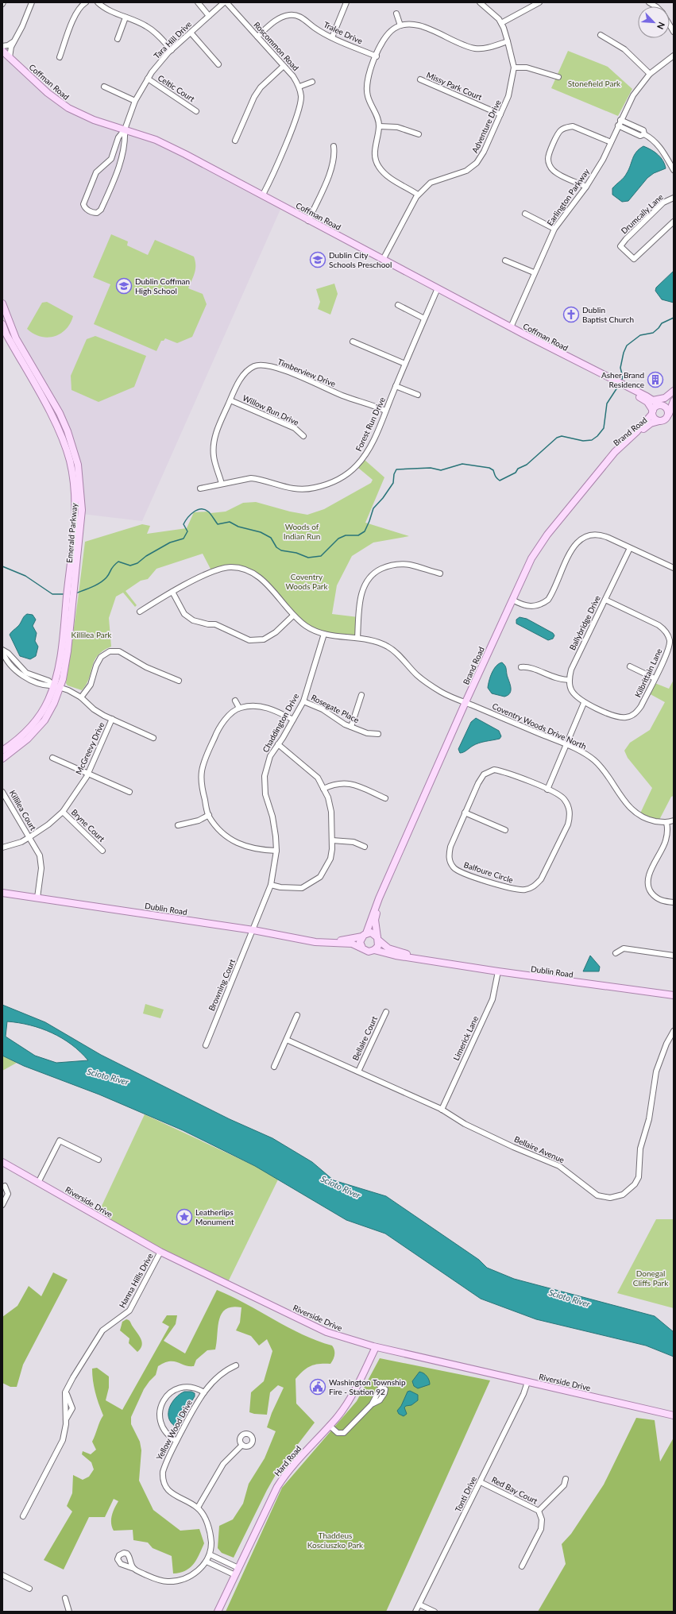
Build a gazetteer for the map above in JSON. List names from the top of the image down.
{
  "streets": {
    "main road": [
      "Coffman Road",
      "Brand Road",
      "Emerald Parkway",
      "Dublin Road",
      "Riverside Drive",
      "Hard Road"
    ],
    "street": [
      "Tralee Drive",
      "Tara Hill Drive",
      "Roscommon Road",
      "Missy Park Court",
      "Celtic Court",
      "Adventure Drive",
      "Earlington Parkway",
      "Drumcally Lane",
      "Timberview Drive",
      "Willow Run Drive",
      "Forest Run Drive",
      "Ballybridge Drive",
      "Kilbrittain Lane",
      "Rosegate Place",
      "Chaddington Drive",
      "Coventry Woods Drive North",
      "McGreevy Drive",
      "Killilea Court",
      "Bryne Court",
      "Balfoure Circle",
      "Browning Court",
      "Bellaire Court",
      "Limerick Lane",
      "Bellaire Avenue",
      "Hanna Hills Drive",
      "Yellow Wood Drive",
      "Red Bay Court",
      "Tonti Drive"
    ]
  },
  "crossings": [
    ["Tralee Drive", "Roscommon Road"],
    ["Tara Hill Drive", "Coffman Road"],
    ["Tara Hill Drive", "Celtic Court"],
    ["Coffman Road", "Adventure Drive"],
    ["Coffman Road", "Earlington Parkway"],
    ["Coffman Road", "Forest Run Drive"],
    ["Coffman Road", "Brand Road"],
    ["Missy Park Court", "Adventure Drive"],
    ["Timberview Drive", "Willow Run Drive"],
    ["Timberview Drive", "Forest Run Drive"],
    ["Brand Road", "Coventry Woods Drive North"],
    ["Brand Road", "Dublin Road"],
    ["Ballybridge Drive", "Kilbrittain Lane"],
    ["Rosegate Place", "Chaddington Drive"],
    ["Chaddington Drive", "Coventry Woods Drive North"],
    ["Chaddington Drive", "Dublin Road"],
    ["Chaddington Drive", "Browning Court"],
    ["McGreevy Drive", "Killilea Court"],
    ["McGreevy Drive", "Bryne Court"],
    ["Killilea Court", "Dublin Road"],
    ["Dublin Road", "Browning Court"],
    ["Dublin Road", "Limerick Lane"],
    ["Bellaire Court", "Bellaire Avenue"],
    ["Limerick Lane", "Bellaire Avenue"],
    ["Riverside Drive", "Hanna Hills Drive"],
    ["Riverside Drive", "Hard Road"],
    ["Riverside Drive", "Tonti Drive"],
    ["Red Bay Court", "Tonti Drive"]
  ],
  "water": ["Scioto River"],
  "parks": [
    "Stonefield Park",
    "Woods of Indian Run",
    "Coventry Woods Park",
    "Killilea Park",
    "Donegal Cliffs Park",
    "Thaddeus Kosciuszko Park"
  ],
  "places": {
    "school or university": ["Dublin City Schools Preschool", "Dublin Coffman High School"],
    "church": ["Dublin Baptist Church"],
    "building": ["Asher Brand Residence"],
    "place": ["Leatherlips Monument"],
    "public building": ["Washington Township Fire - Station 92"]
  },
  "north": "bottom right"
}
